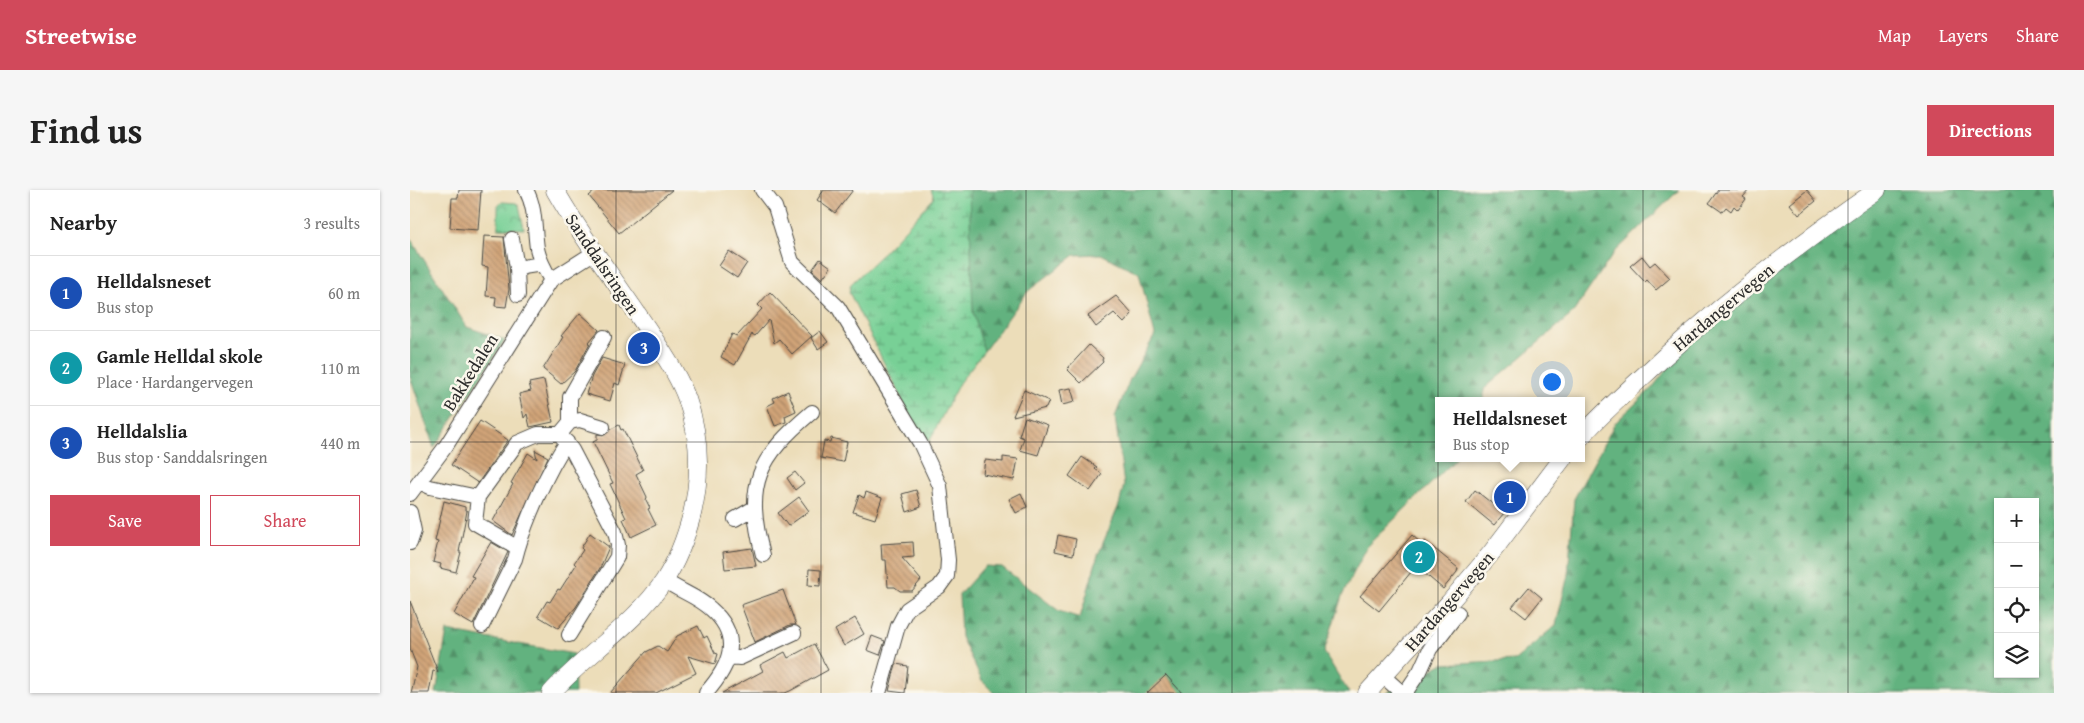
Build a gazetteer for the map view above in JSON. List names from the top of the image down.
{
  "streets": {
    "main road": ["Sanddalsringen", "Hardangervegen"],
    "street": ["Bakkedalen"]
  },
  "crossings": [
    ["Sanddalsringen", "Bakkedalen"]
  ],
  "page": {
    "header": "Streetwise",
    "nav": ["Map", "Layers", "Share"],
    "title": "Find us",
    "buttons": [
      "Directions",
      ["Save", "Share"]
    ],
    "heading": ["Nearby", "3 results"],
    "list": [
      {
        "mark": "1",
        "name": "Helldalsneset",
        "note": "Bus stop",
        "value": "60 m"
      },
      {
        "mark": "2",
        "name": "Gamle Helldal skole",
        "note": "Place · Hardangervegen",
        "value": "110 m"
      },
      {
        "mark": "3",
        "name": "Helldalslia",
        "note": "Bus stop · Sanddalsringen",
        "value": "440 m"
      }
    ],
    "pins": ["3", "1", "2"],
    "popup": ["Helldalsneset", "Bus stop"],
    "map_buttons": ["+", "−"]
  }
}
